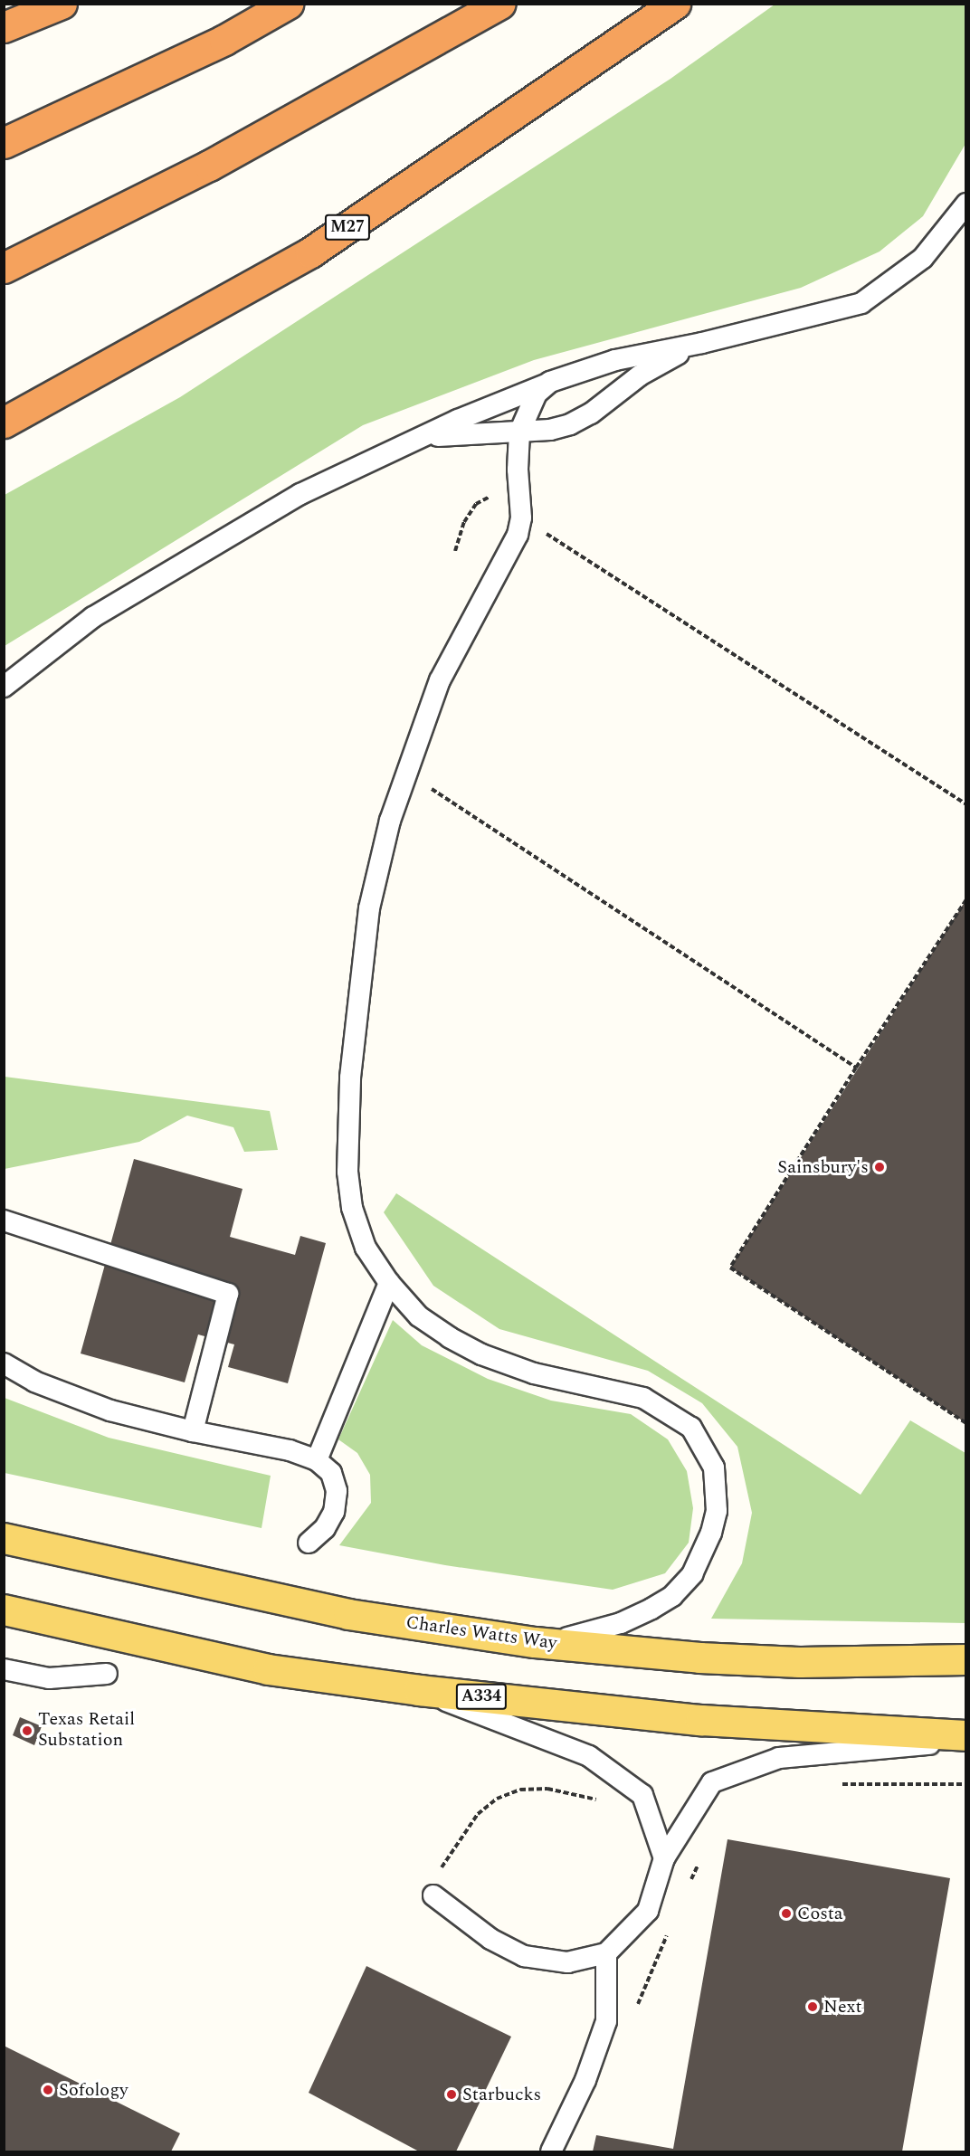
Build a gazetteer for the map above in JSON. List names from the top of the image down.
{
  "streets": {
    "highway": ["M27"],
    "main road": ["Charles Watts Way", "A334"]
  },
  "places": [
    "Sainsbury's",
    "Texas Retail Substation",
    "Costa",
    "Next",
    "Sofology",
    "Starbucks"
  ]
}
